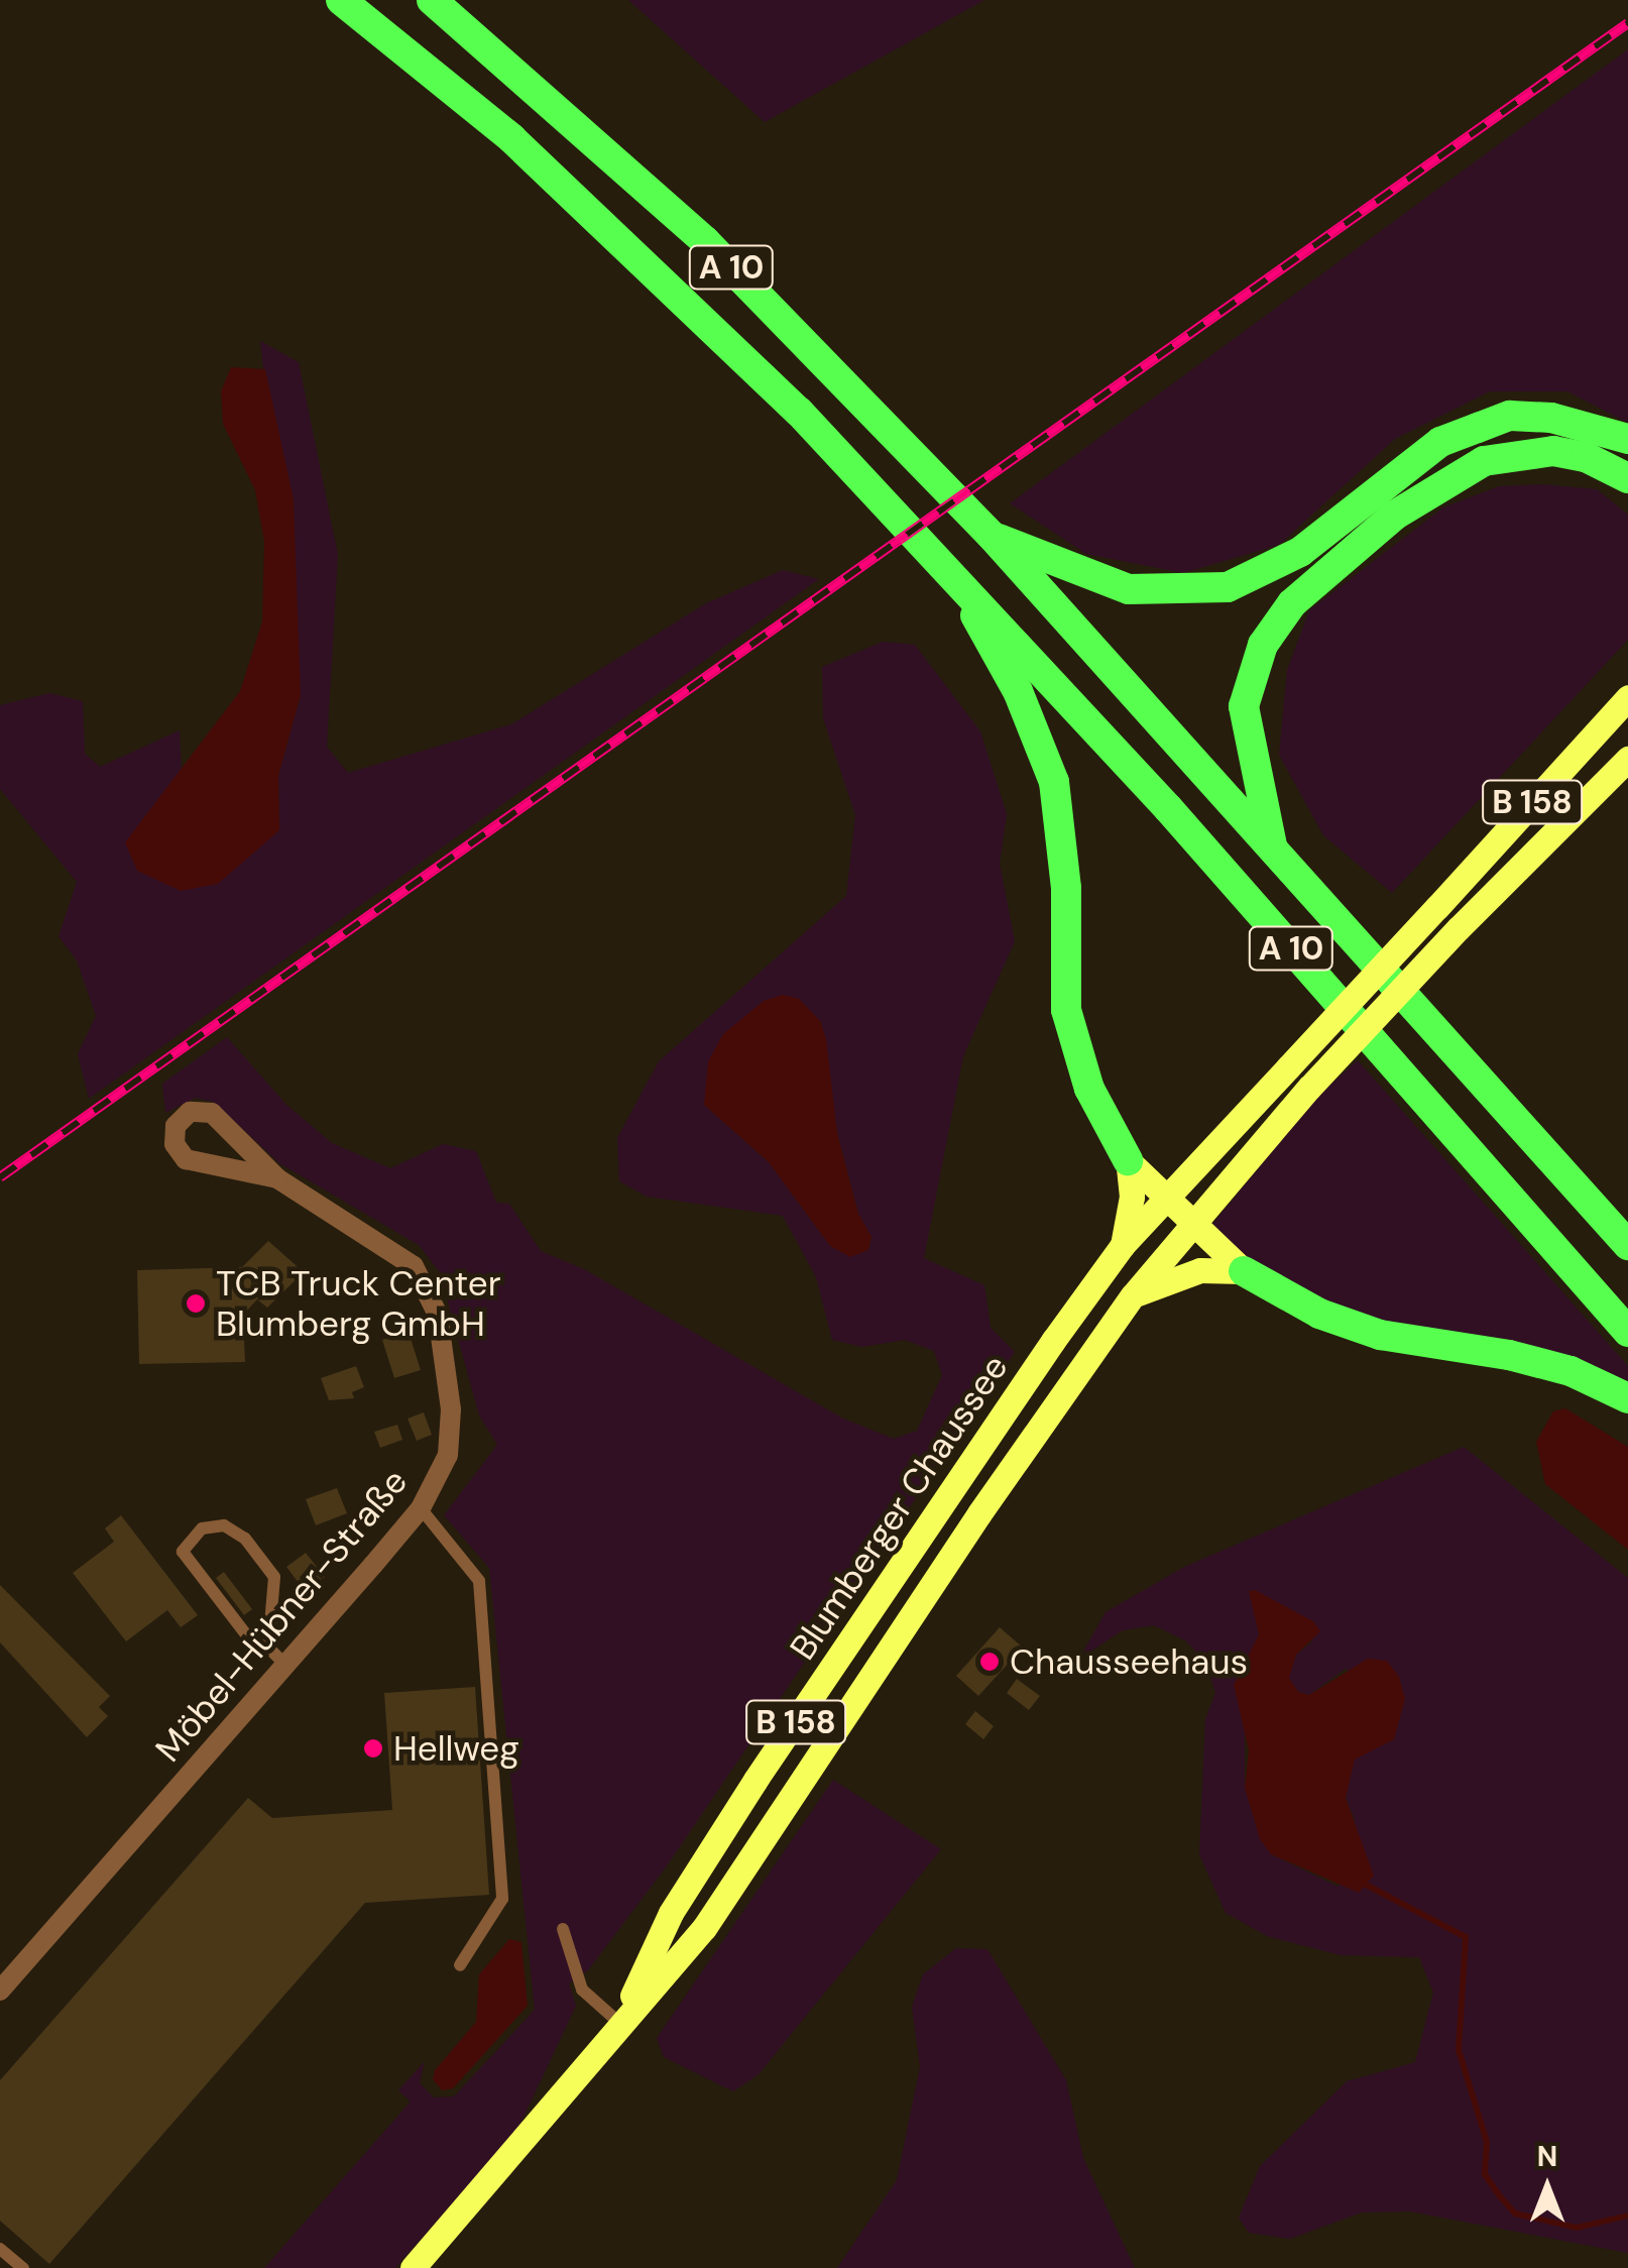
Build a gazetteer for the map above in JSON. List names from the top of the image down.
{
  "streets": {
    "highway": ["A 10"],
    "main road": ["B 158", "Blumberger Chaussee"],
    "street": ["Möbel-Hübner-Straße"]
  },
  "places": ["TCB Truck Center Blumberg GmbH", "Chausseehaus", "Hellweg"],
  "north": "top"
}
